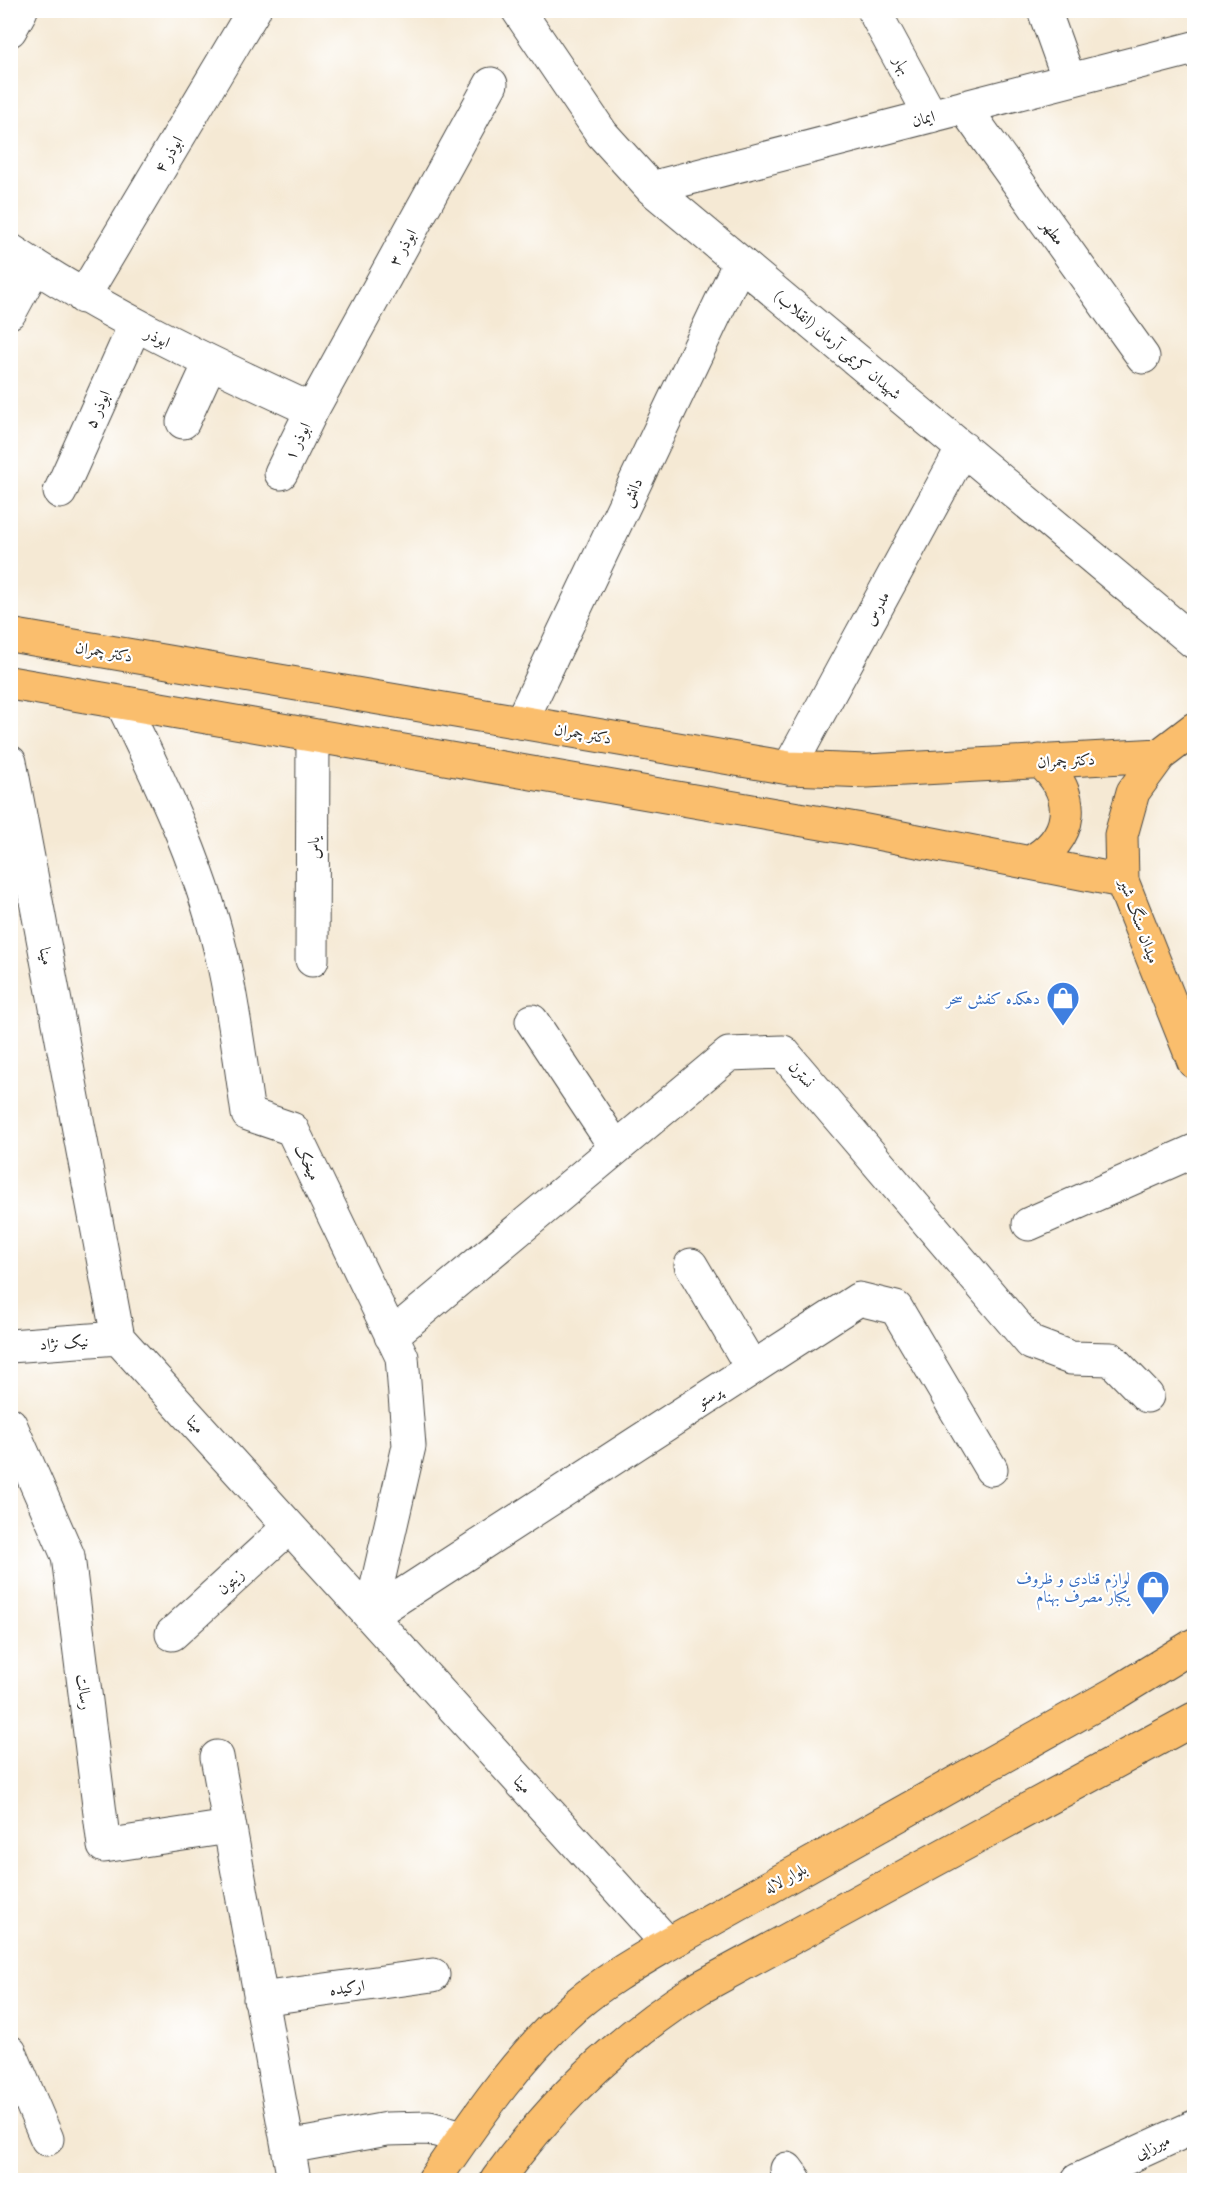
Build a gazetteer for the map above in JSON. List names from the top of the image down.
{
  "streets": {
    "main road": ["دکتر چمران", "میدان سنگ شیر", "بلوار لاله"],
    "street": [
      "بهار",
      "ایمان",
      "ابوذر ۴",
      "مطهر",
      "ابوذر ۳",
      "ابوذر",
      "شهیدان کریمی آرمان (انقلاب)",
      "ابوذر ۵",
      "ابوذر ۱",
      "دانش",
      "مدرس",
      "یاس",
      "مینا",
      "نسترن",
      "میخک",
      "نیک نژاد",
      "پرستو",
      "زیتون",
      "رسالت",
      "ارکیده",
      "میرزایی"
    ]
  },
  "crossings": [
    ["بهار", "ایمان"],
    ["ایمان", "مطهر"],
    ["ایمان", "شهیدان کریمی آرمان (انقلاب)"],
    ["ابوذر ۴", "ابوذر"],
    ["ابوذر ۳", "ابوذر"],
    ["ابوذر ۳", "ابوذر ۱"],
    ["ابوذر", "ابوذر ۵"],
    ["ابوذر", "ابوذر ۱"],
    ["شهیدان کریمی آرمان (انقلاب)", "دانش"],
    ["شهیدان کریمی آرمان (انقلاب)", "مدرس"],
    ["دانش", "دکتر چمران"],
    ["مدرس", "دکتر چمران"],
    ["دکتر چمران", "میدان سنگ شیر"],
    ["مینا", "میخک"],
    ["مینا", "نیک نژاد"],
    ["مینا", "پرستو"],
    ["مینا", "زیتون"],
    ["مینا", "بلوار لاله"],
    ["نسترن", "میخک"],
    ["میخک", "پرستو"]
  ],
  "places": {
    "shop": ["دهکده کفش سحر", "لوازم قنادی و ظروف یکبار مصرف بهنام"]
  }
}
